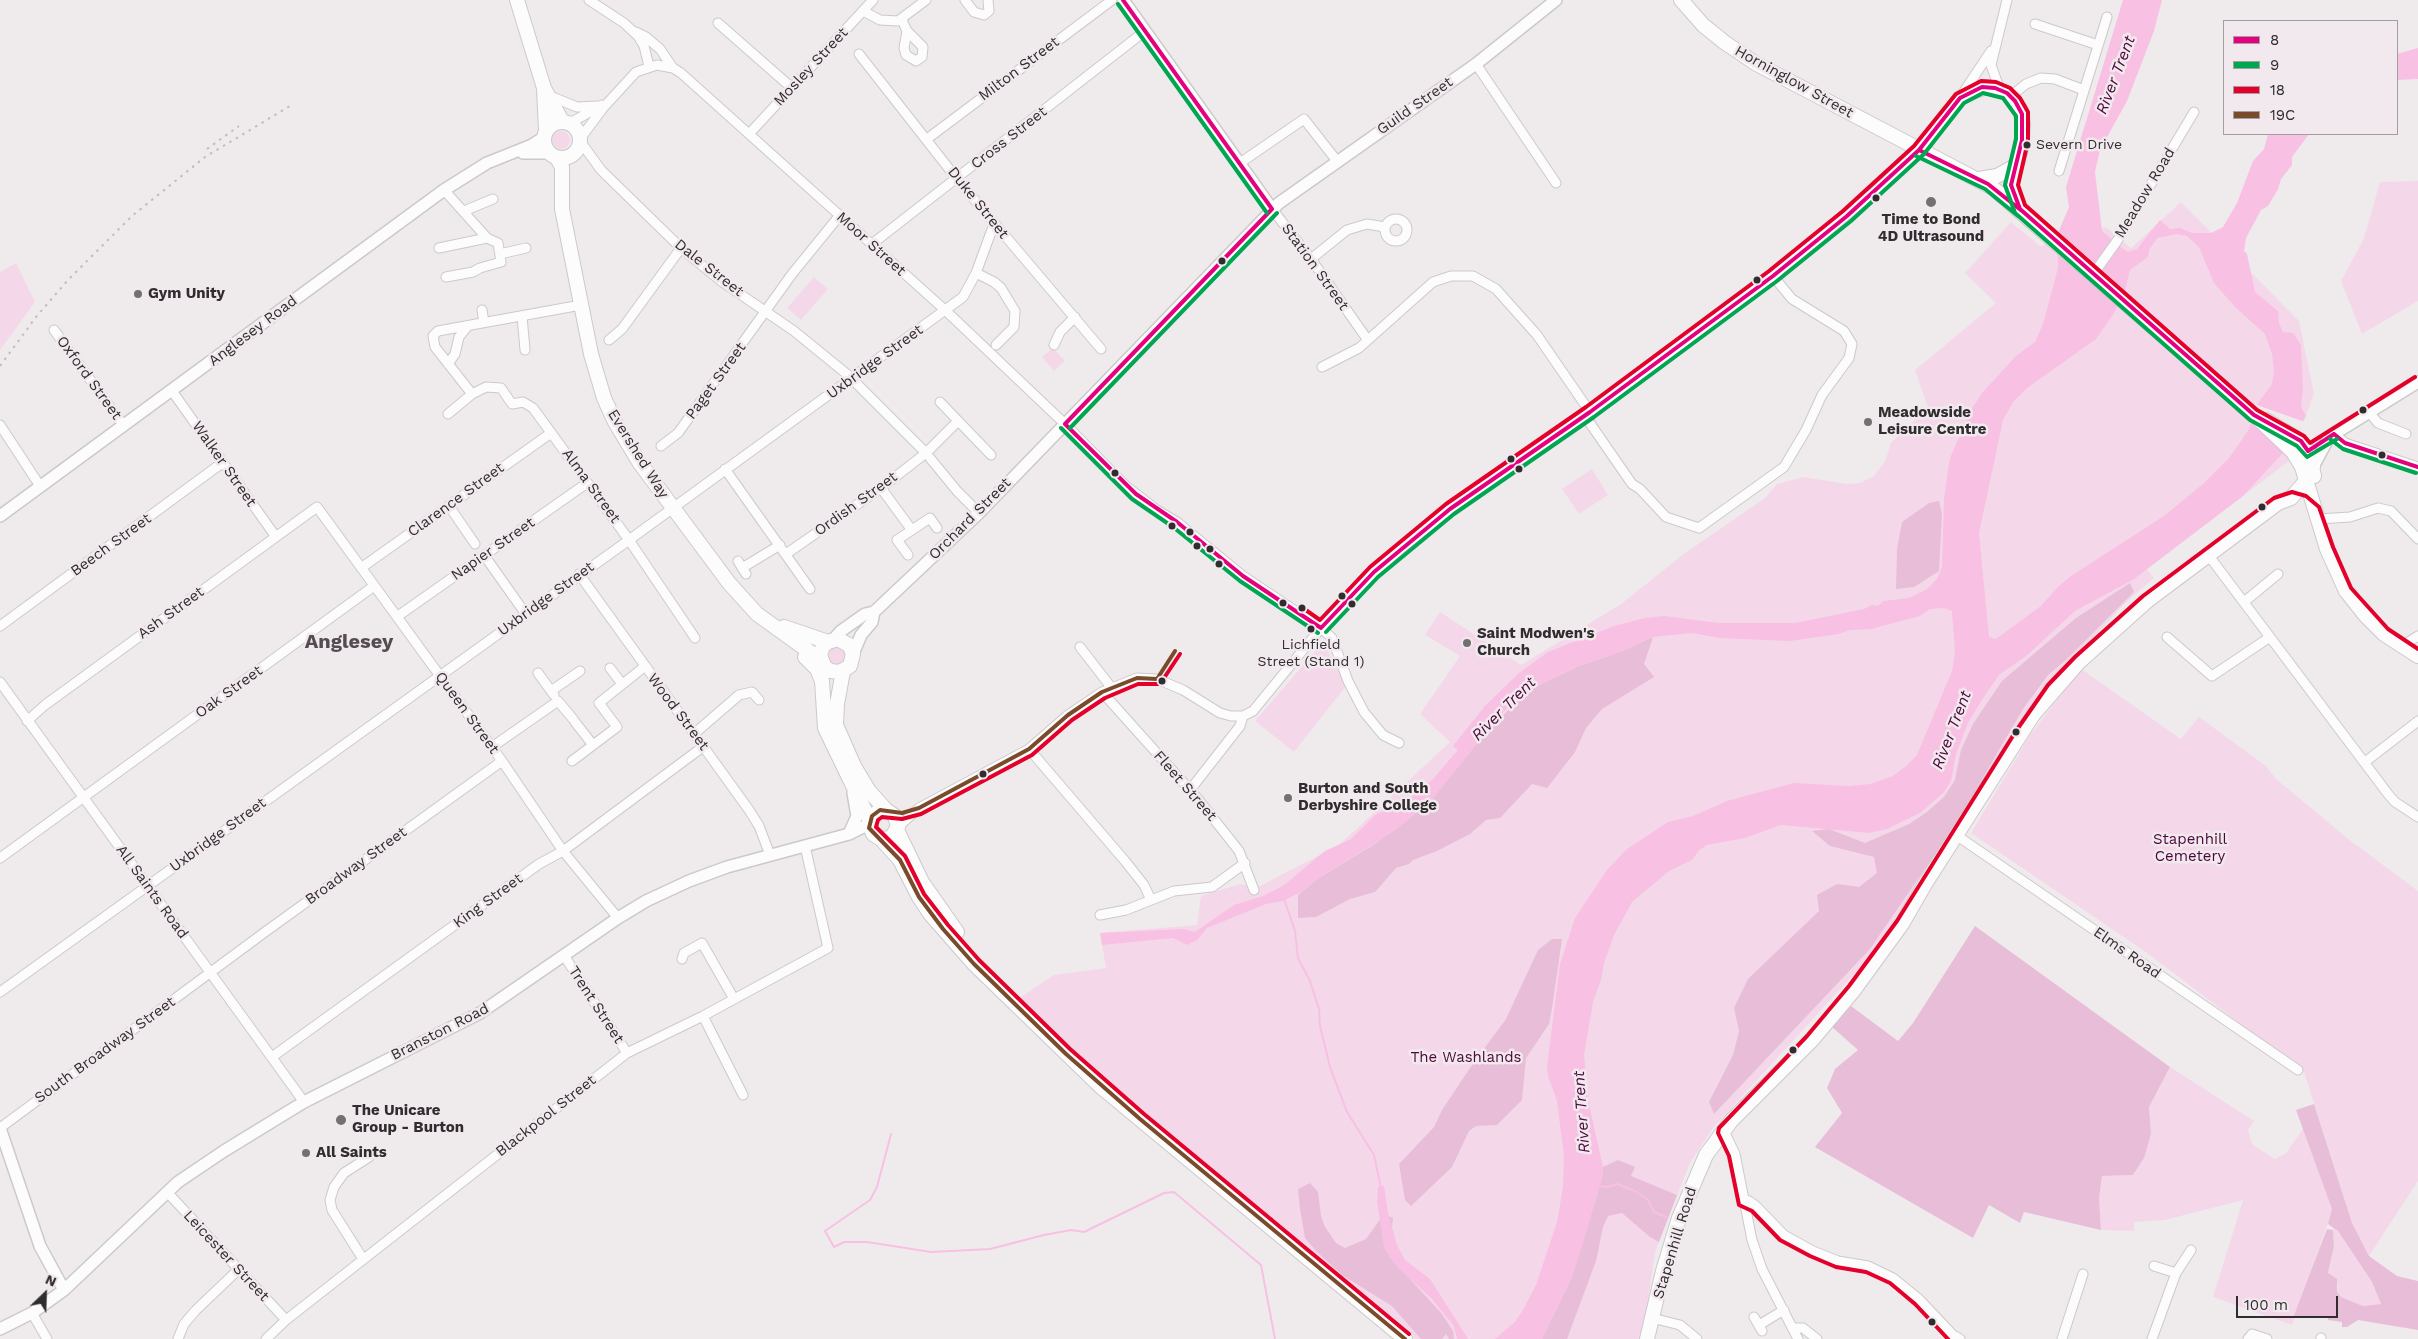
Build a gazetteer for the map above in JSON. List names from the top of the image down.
{
  "streets": {
    "highway": ["Horninglow Street", "Evershed Way", "Stapenhill Road"],
    "main road": [
      "Guild Street",
      "Station Street",
      "Anglesey Road",
      "Orchard Street",
      "Branston Road"
    ],
    "street": [
      "Mosley Street",
      "Milton Street",
      "Cross Street",
      "Meadow Road",
      "Duke Street",
      "Moor Street",
      "Dale Street",
      "Uxbridge Street",
      "Oxford Street",
      "Paget Street",
      "Walker Street",
      "Alma Street",
      "Clarence Street",
      "Ordish Street",
      "Beech Street",
      "Napier Street",
      "Ash Street",
      "Oak Street",
      "Wood Street",
      "Queen Street",
      "Fleet Street",
      "Broadway Street",
      "All Saints Road",
      "King Street",
      "Elms Road",
      "Trent Street",
      "South Broadway Street",
      "Blackpool Street",
      "Leicester Street"
    ]
  },
  "crossings": [
    ["Mosley Street", "Moor Street"],
    ["Milton Street", "Duke Street"],
    ["Guild Street", "Station Street"],
    ["Guild Street", "Orchard Street"],
    ["Cross Street", "Duke Street"],
    ["Cross Street", "Moor Street"],
    ["Cross Street", "Station Street"],
    ["Duke Street", "Uxbridge Street"],
    ["Moor Street", "Uxbridge Street"],
    ["Moor Street", "Paget Street"],
    ["Moor Street", "Orchard Street"],
    ["Station Street", "Orchard Street"],
    ["Dale Street", "Anglesey Road"],
    ["Dale Street", "Uxbridge Street"],
    ["Dale Street", "Paget Street"],
    ["Dale Street", "Evershed Way"],
    ["Dale Street", "Ordish Street"],
    ["Dale Street", "Orchard Street"],
    ["Anglesey Road", "Oxford Street"],
    ["Anglesey Road", "Evershed Way"],
    ["Anglesey Road", "Walker Street"],
    ["Uxbridge Street", "Evershed Way"],
    ["Uxbridge Street", "Alma Street"],
    ["Uxbridge Street", "Wood Street"],
    ["Uxbridge Street", "Queen Street"],
    ["Uxbridge Street", "All Saints Road"],
    ["Evershed Way", "Orchard Street"],
    ["Walker Street", "Beech Street"],
    ["Walker Street", "Ash Street"],
    ["Alma Street", "Clarence Street"],
    ["Alma Street", "Napier Street"],
    ["Clarence Street", "Queen Street"],
    ["Napier Street", "Queen Street"],
    ["Ash Street", "Queen Street"],
    ["Ash Street", "All Saints Road"],
    ["Oak Street", "Queen Street"],
    ["Oak Street", "All Saints Road"],
    ["Wood Street", "King Street"],
    ["Wood Street", "Branston Road"],
    ["Queen Street", "Broadway Street"],
    ["Queen Street", "King Street"],
    ["Queen Street", "Branston Road"],
    ["Broadway Street", "All Saints Road"],
    ["Broadway Street", "South Broadway Street"],
    ["All Saints Road", "King Street"],
    ["All Saints Road", "Branston Road"],
    ["All Saints Road", "South Broadway Street"],
    ["Elms Road", "Stapenhill Road"],
    ["Trent Street", "Branston Road"],
    ["Trent Street", "Blackpool Street"],
    ["Branston Road", "Blackpool Street"],
    ["Branston Road", "Leicester Street"],
    ["Blackpool Street", "Leicester Street"]
  ],
  "districts": ["Anglesey"],
  "water": ["River Trent"],
  "parks": ["Stapenhill Cemetery", "The Washlands"],
  "places": [
    "Severn Drive",
    "Time to Bond 4D Ultrasound",
    "Gym Unity",
    "Meadowside Leisure Centre",
    "Lichfield Street (Stand 1)",
    "Saint Modwen's Church",
    "Burton and South Derbyshire College",
    "The Unicare Group - Burton",
    "All Saints"
  ],
  "lines": [
    "transit line 8",
    "transit line 9",
    "transit line 18",
    "transit line 19C"
  ],
  "legend": [
    "8",
    "9",
    "18",
    "19C"
  ],
  "scale_bar": "100 m",
  "north": "top right"
}
